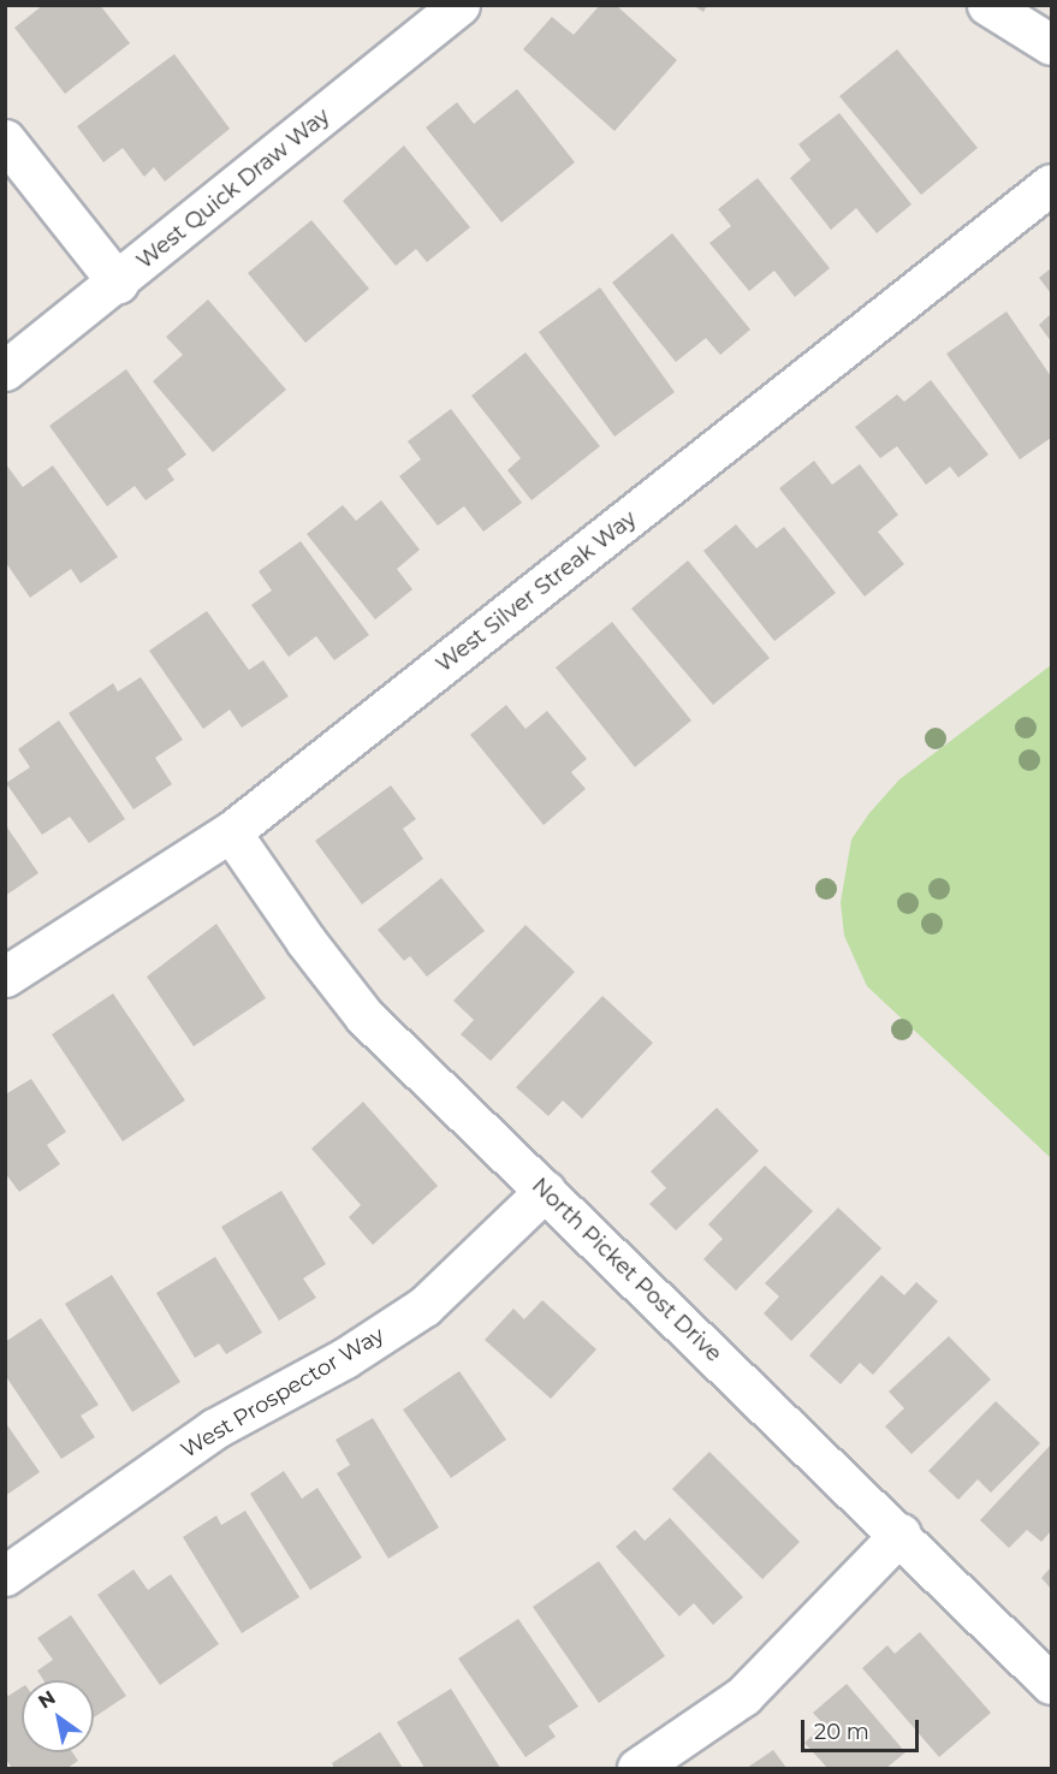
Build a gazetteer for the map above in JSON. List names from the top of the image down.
{
  "streets": {
    "street": [
      "West Quick Draw Way",
      "West Silver Streak Way",
      "North Picket Post Drive",
      "West Prospector Way"
    ]
  },
  "crossings": [
    ["West Silver Streak Way", "North Picket Post Drive"],
    ["North Picket Post Drive", "West Prospector Way"]
  ],
  "scale_bar": "20 m",
  "north": "top left"
}
